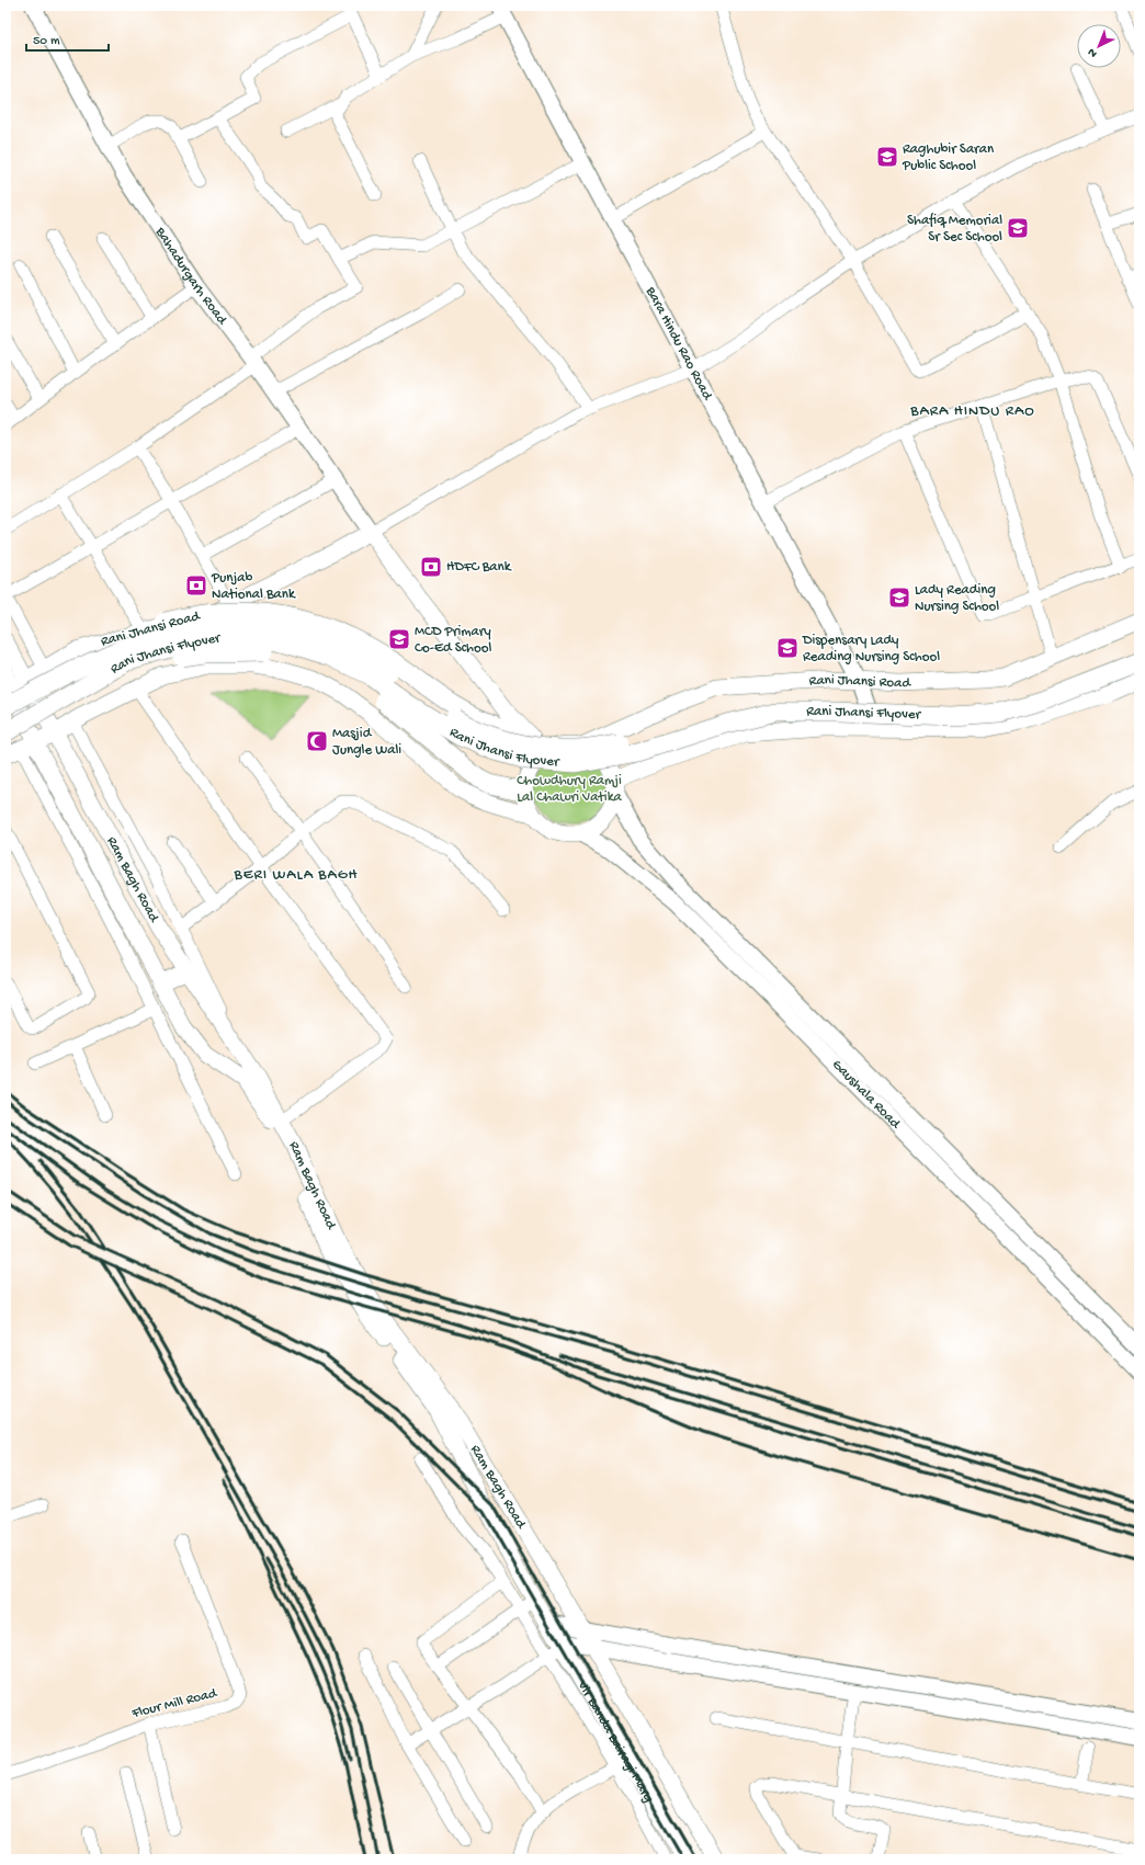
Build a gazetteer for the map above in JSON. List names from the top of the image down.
{
  "streets": {
    "main road": [
      "Rani Jhansi Road",
      "Rani Jhansi Flyover",
      "Ram Bagh Road",
      "Vir Banda Bairagi Marg"
    ],
    "street": [
      "Bahadurgarh Road",
      "Bara Hindu Rao Road",
      "Gaushala Road",
      "Flour Mill Road"
    ]
  },
  "crossings": [
    ["Bahadurgarh Road", "Rani Jhansi Road"],
    ["Bara Hindu Rao Road", "Rani Jhansi Road"],
    ["Rani Jhansi Road", "Ram Bagh Road"],
    ["Rani Jhansi Road", "Gaushala Road"],
    ["Ram Bagh Road", "Vir Banda Bairagi Marg"]
  ],
  "districts": ["BARA HINDU RAO", "BERI WALA BAGH"],
  "parks": ["Chowdhury Ramji Lal Chawri Vatika"],
  "places": {
    "school or university": [
      "Raghubir Saran Public School",
      "Shafiq Memorial Sr Sec School",
      "Lady Reading Nursing School",
      "MCD Primary Co-Ed School",
      "Dispensary Lady Reading Nursing School"
    ],
    "bank": ["HDFC Bank", "Punjab National Bank"],
    "mosque": ["Masjid Jungle Wali"]
  },
  "scale_bar": "50 m",
  "north": "bottom left"
}
